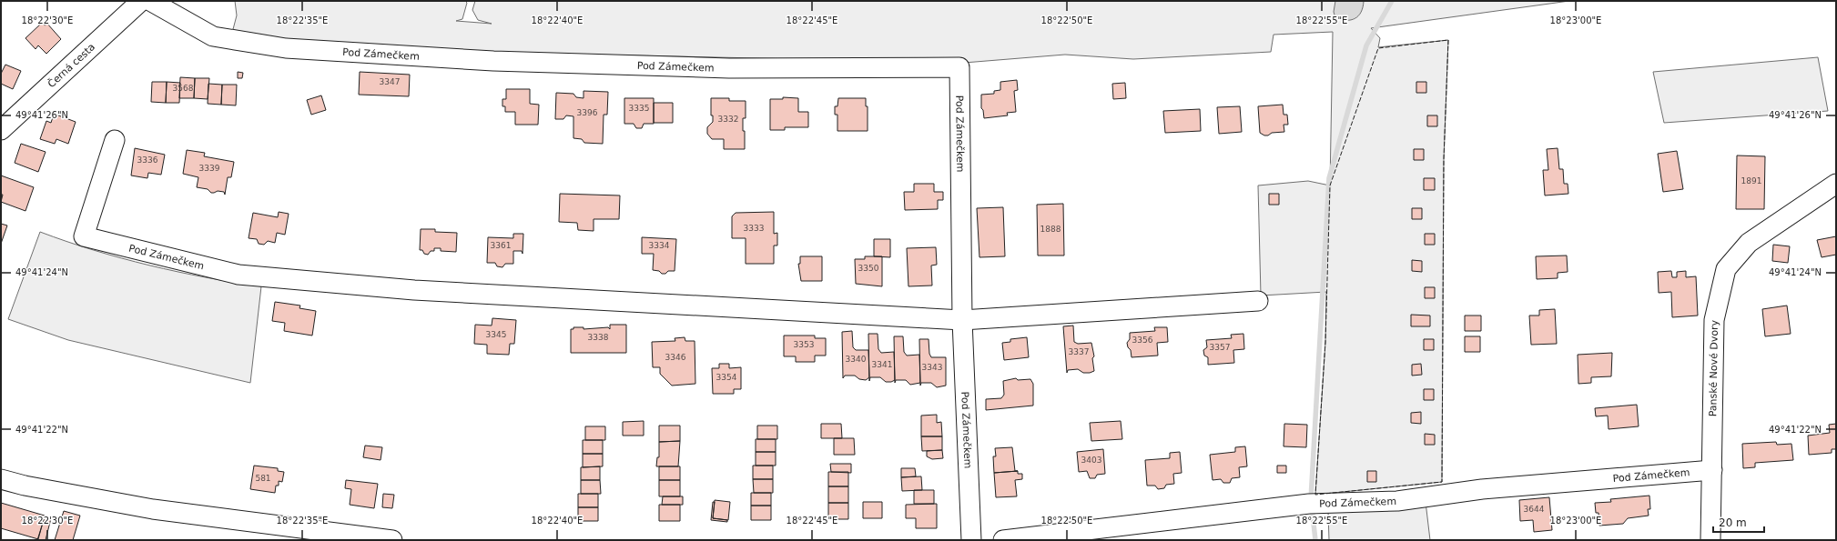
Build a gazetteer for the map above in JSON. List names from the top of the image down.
{
  "streets": {
    "street": ["Pod Zámečkem", "Černá cesta", "Panské Nové Dvory"]
  },
  "crossings": [
    ["Pod Zámečkem", "Panské Nové Dvory"]
  ],
  "house_numbers": [
    "3347",
    "3568",
    "3335",
    "3396",
    "3332",
    "3336",
    "3339",
    "1891",
    "3333",
    "1888",
    "3361",
    "3334",
    "3350",
    "3345",
    "3338",
    "3356",
    "3353",
    "3357",
    "3337",
    "3346",
    "3340",
    "3341",
    "3343",
    "3354",
    "3403",
    "581",
    "3644"
  ],
  "scale_bar": "20 m",
  "coordinates": [
    "18°22'30\"E",
    "18°22'35\"E",
    "18°22'40\"E",
    "18°22'45\"E",
    "18°22'50\"E",
    "18°22'55\"E",
    "18°23'00\"E",
    "49°41'26\"N",
    "49°41'24\"N",
    "49°41'22\"N"
  ]
}
